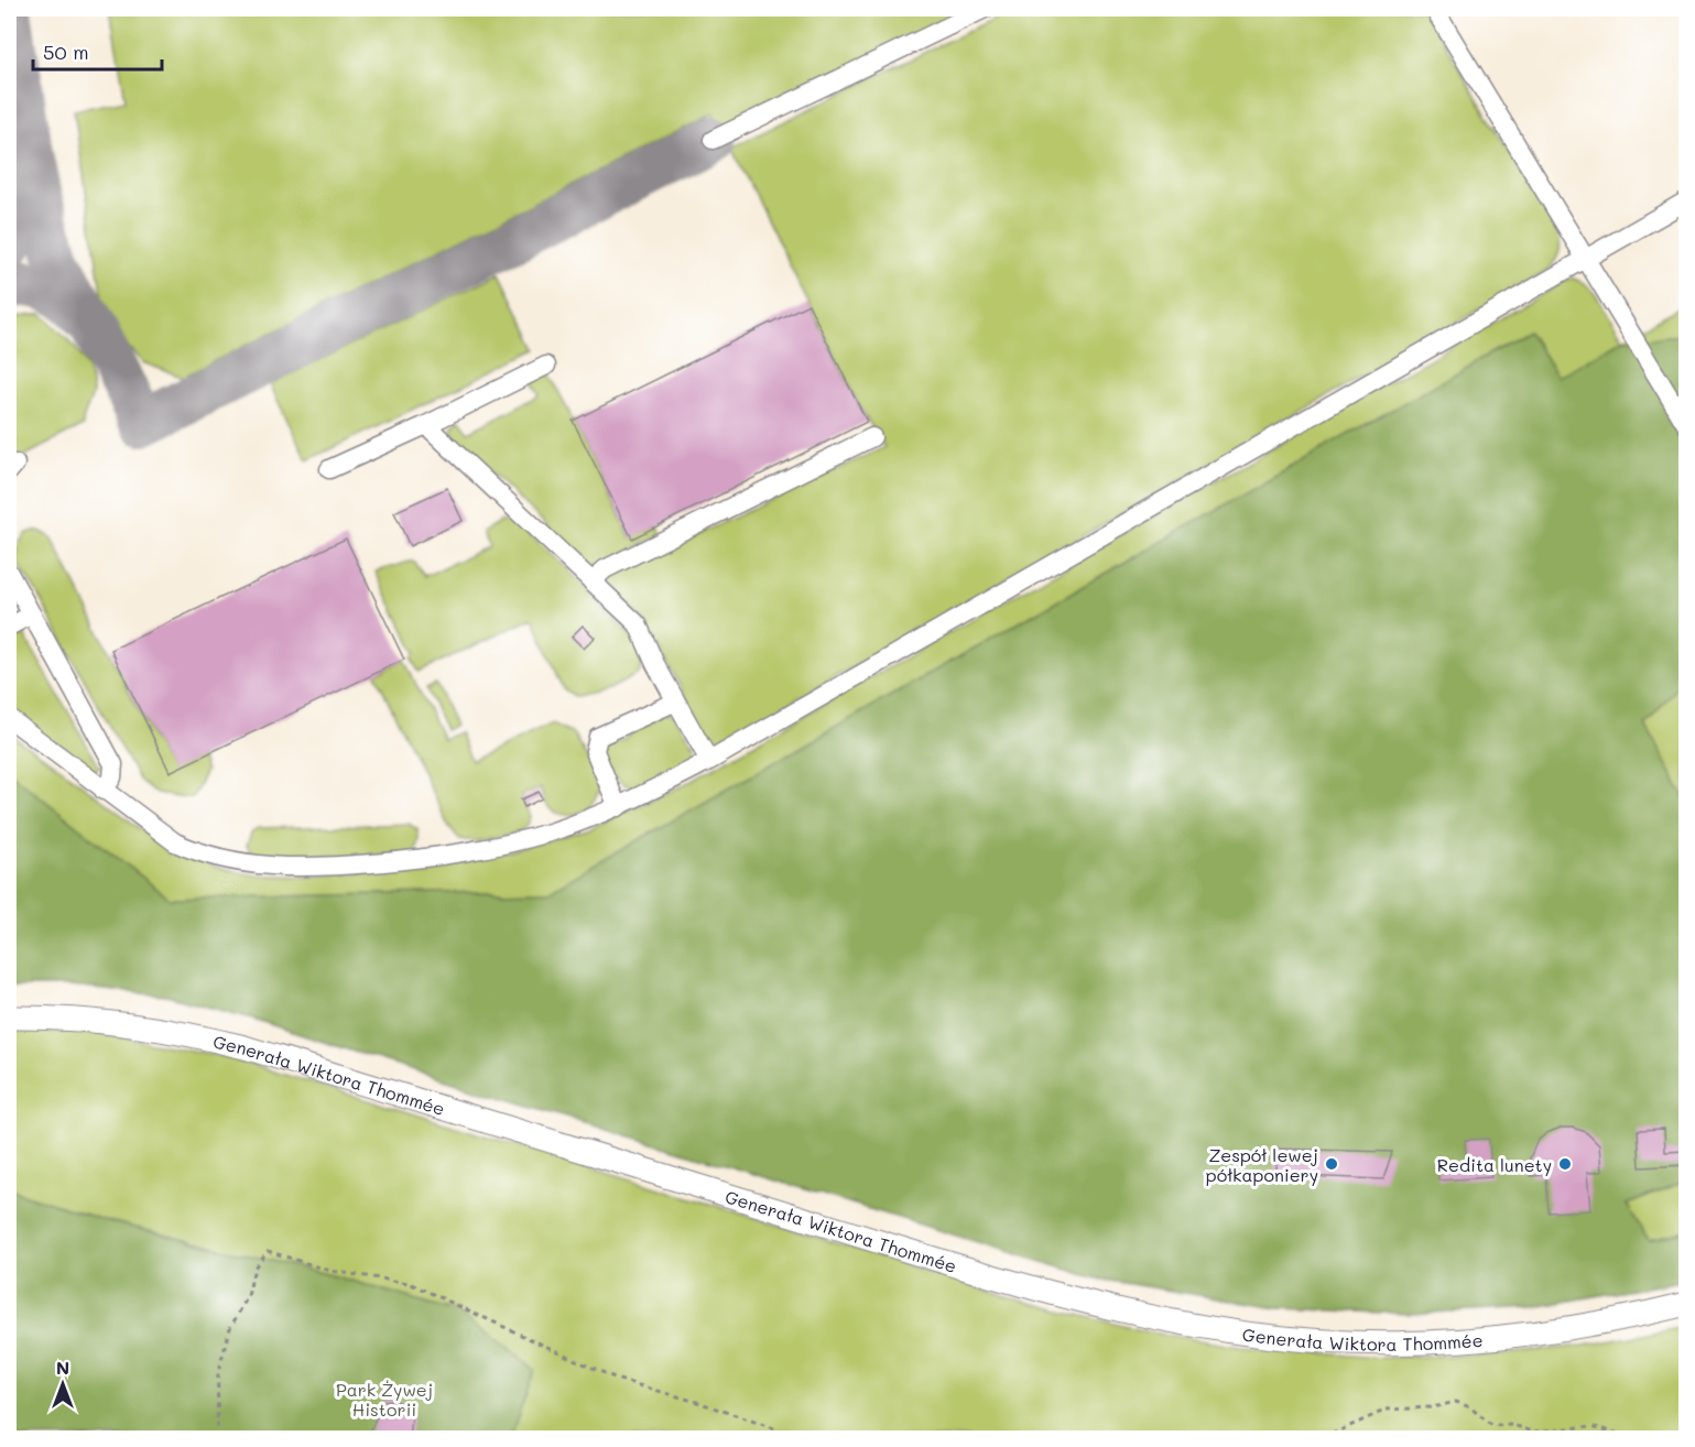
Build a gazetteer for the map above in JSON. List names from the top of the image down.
{
  "streets": {
    "main road": ["Generała Wiktora Thommée"]
  },
  "parks": ["Park Żywej Historii"],
  "places": ["Zespół lewej półkaponiery", "Redita lunety"],
  "scale_bar": "50 m",
  "north": "top"
}
